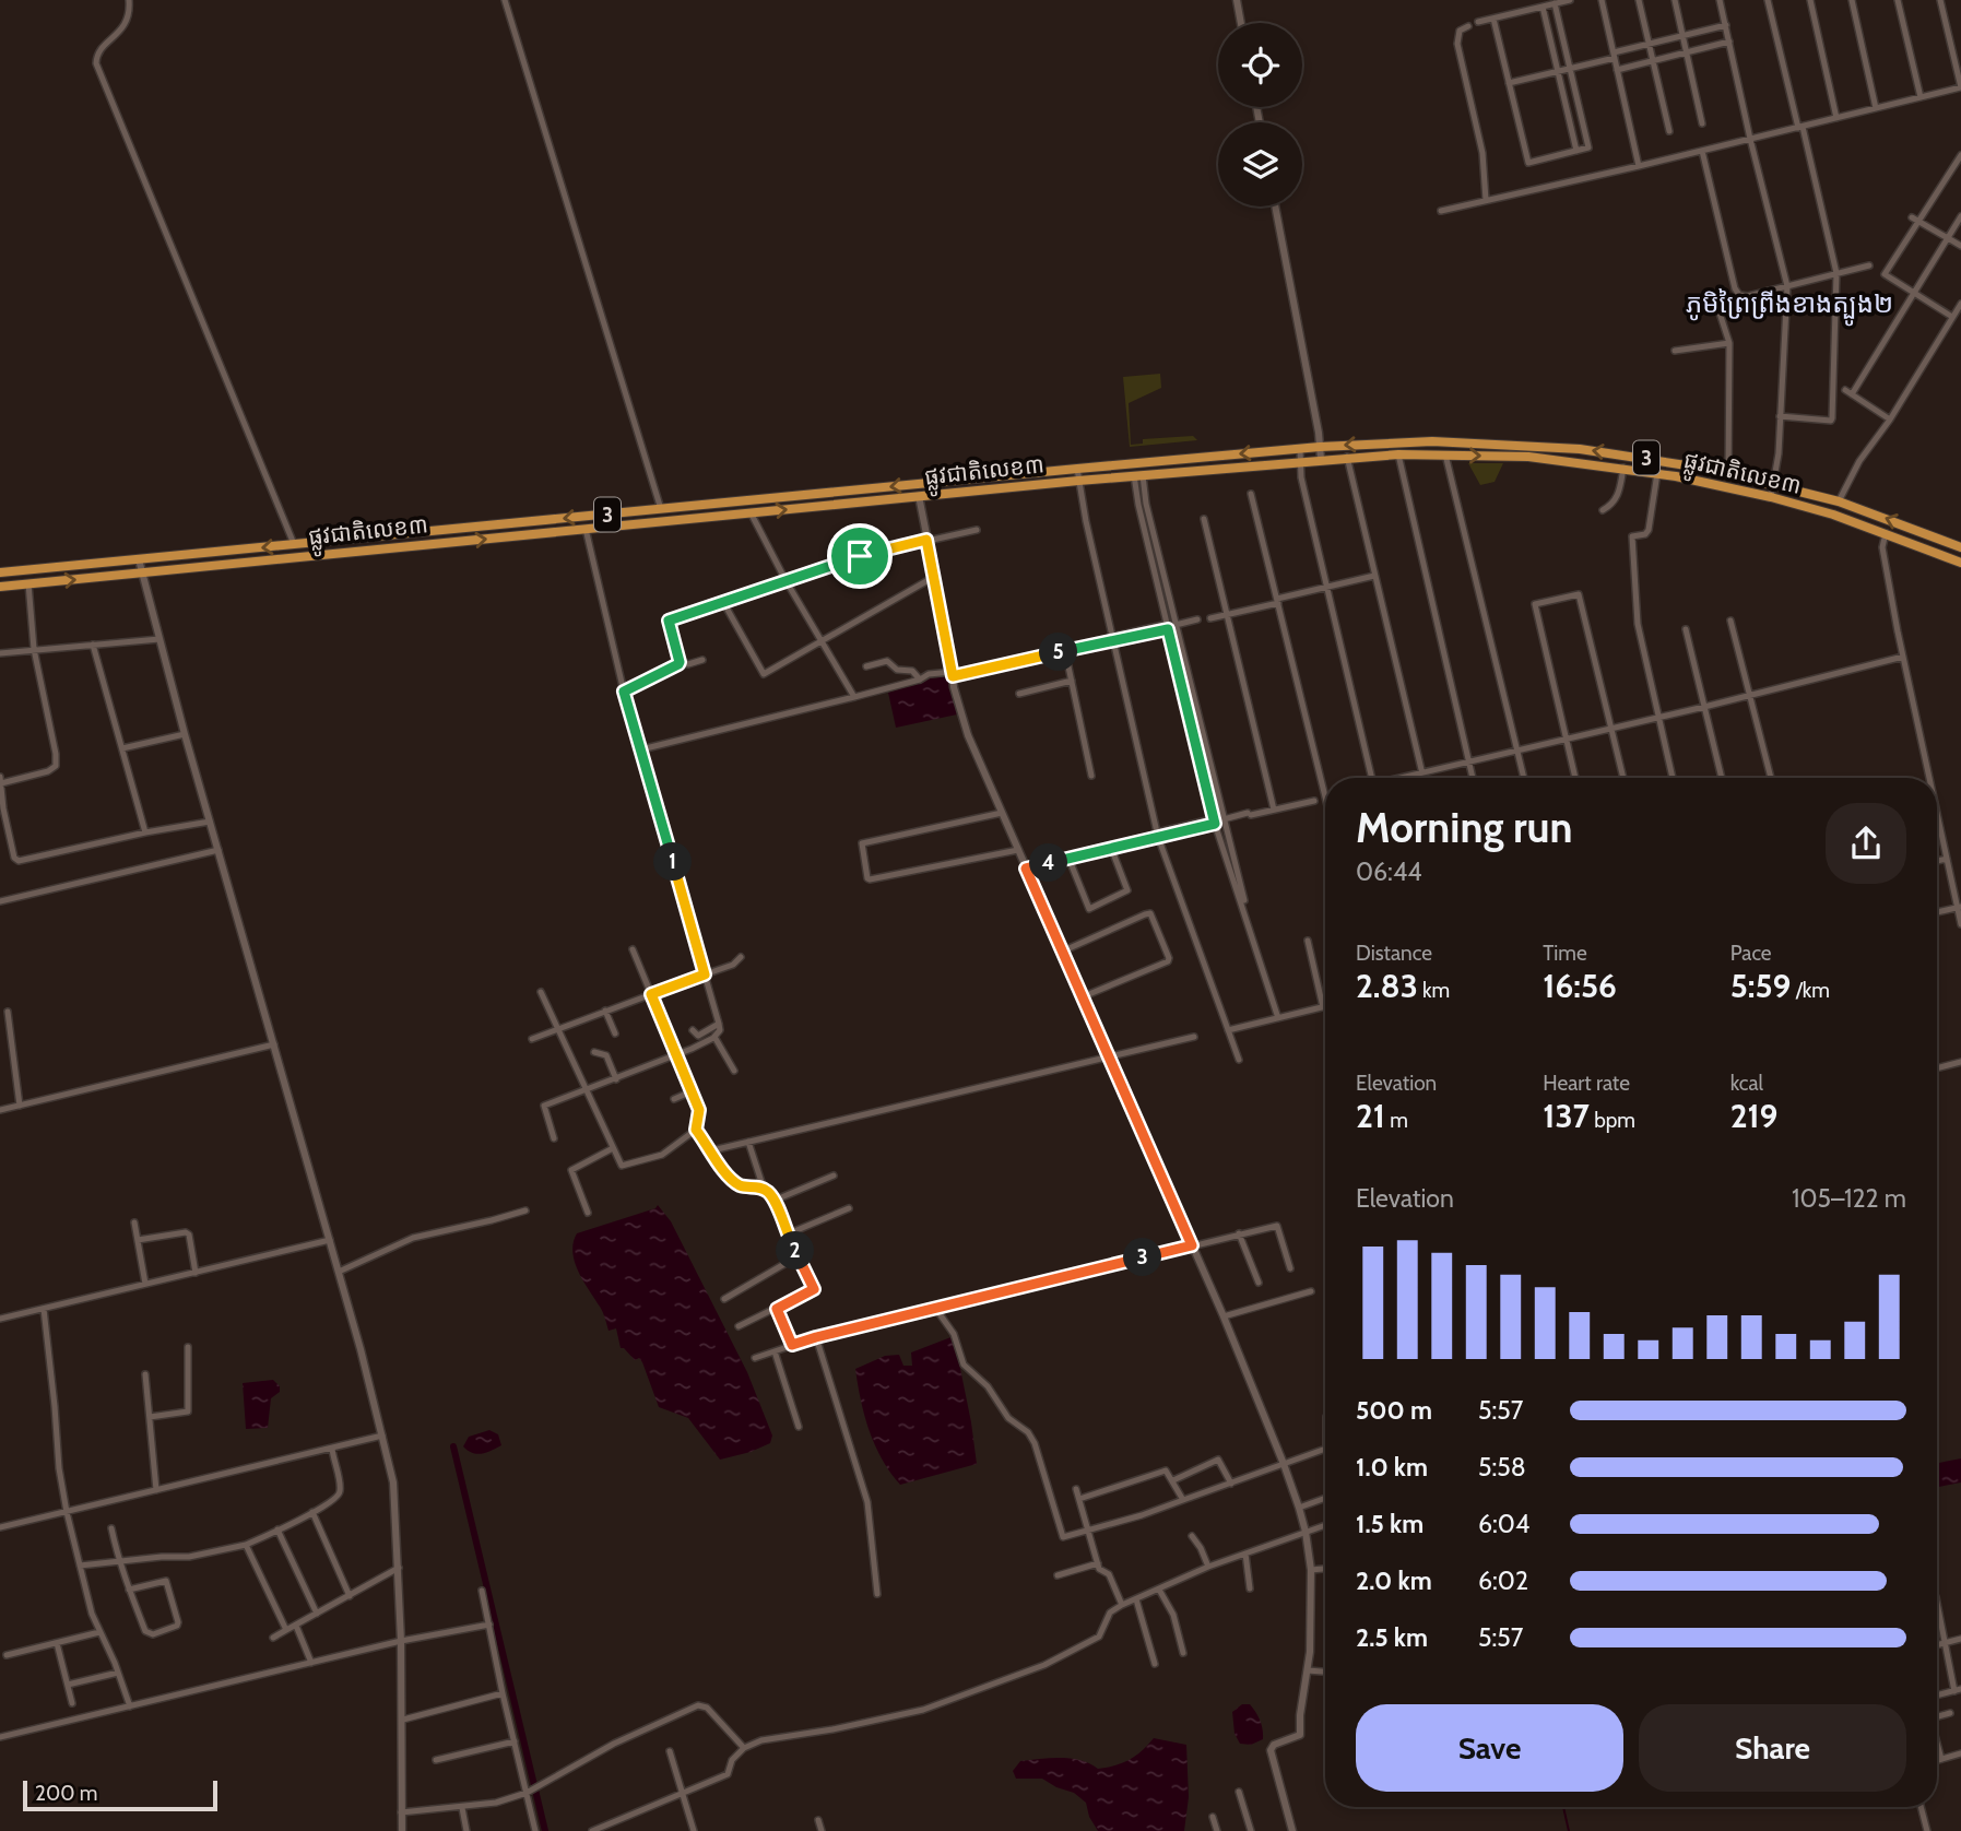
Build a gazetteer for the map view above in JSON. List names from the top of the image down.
{
  "streets": {
    "highway": ["3", "ផ្លូវជាតិលេខ៣"]
  },
  "districts": ["ភូមិព្រៃព្រីងខាងត្បូង២"],
  "scale_bar": "200 m",
  "page": {
    "pins": [
      "5",
      "1",
      "4",
      "2",
      "3"
    ],
    "heading": ["Morning run", "06:44"],
    "stats": [
      ["Distance", "2.83 km"],
      ["Time", "16:56"],
      ["Pace", "5:59 /km"],
      ["Elevation", "21 m"],
      ["Heart rate", "137 bpm"],
      ["kcal", "219"]
    ],
    "chart": ["Elevation", "105–122 m"],
    "list": [
      {
        "name": "500 m",
        "note": "5:57"
      },
      {
        "name": "1.0 km",
        "note": "5:58"
      },
      {
        "name": "1.5 km",
        "note": "6:04"
      },
      {
        "name": "2.0 km",
        "note": "6:02"
      },
      {
        "name": "2.5 km",
        "note": "5:57"
      }
    ],
    "buttons": ["Save", "Share"],
    "scale": "200 m"
  }
}
